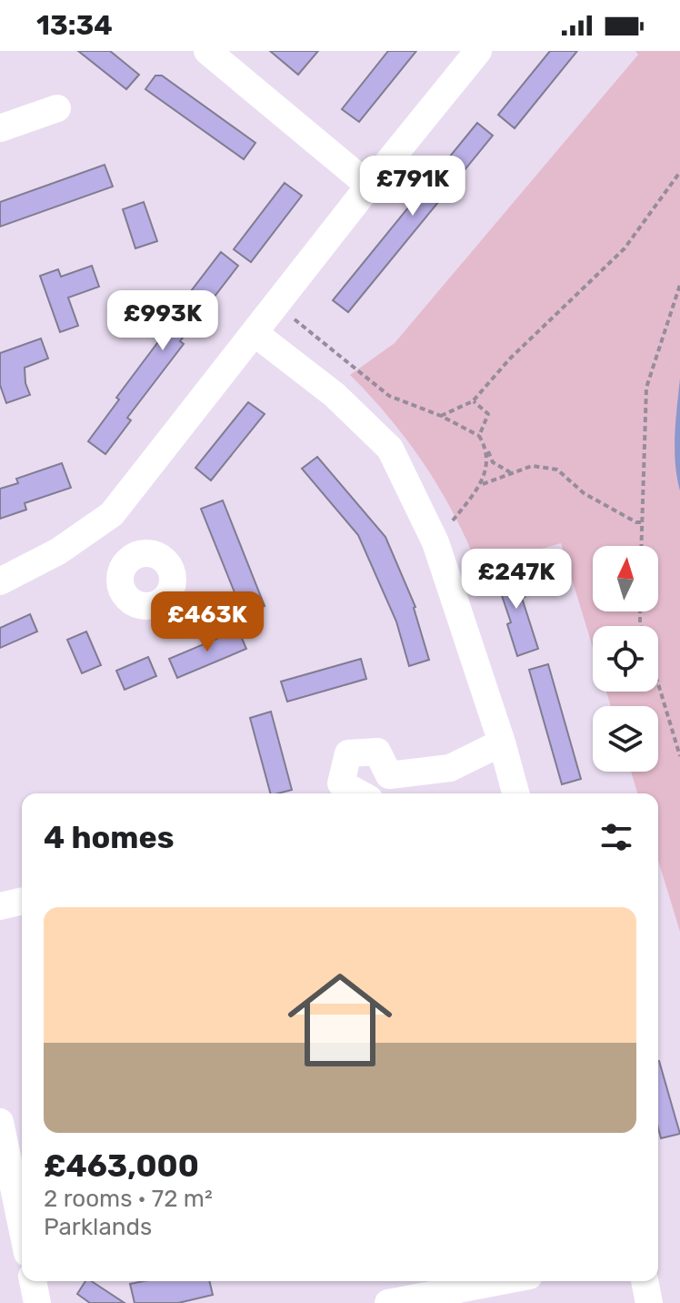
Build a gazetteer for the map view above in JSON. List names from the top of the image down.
{
  "north": "top",
  "page": {
    "status": "13:34",
    "price": [
      "£791K",
      "£993K",
      "£247K",
      "£463K"
    ],
    "heading": "4 homes",
    "list": [
      {
        "name": "£463,000",
        "note": "2 rooms · 72 m² · Parklands"
      }
    ]
  }
}
